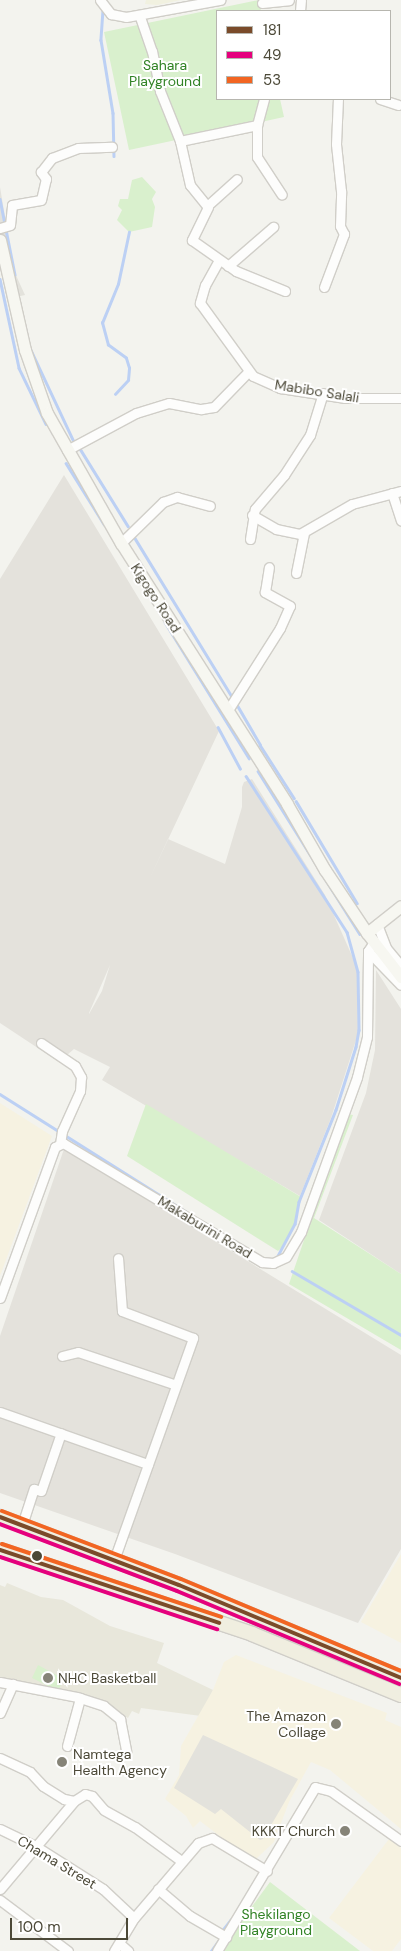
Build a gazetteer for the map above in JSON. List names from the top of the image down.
{
  "streets": {
    "main road": ["Kigogo Road"],
    "street": ["Mabibo Salali", "Makaburini Road", "Chama Street"]
  },
  "crossings": [
    ["Kigogo Road", "Makaburini Road"]
  ],
  "parks": ["Sahara Playground", "Shekilango Playground"],
  "places": [
    "NHC Basketball",
    "The Amazon Collage",
    "Namtega Health Agency",
    "KKKT Church"
  ],
  "lines": ["transit line 53", "transit line 181", "transit line 49"],
  "legend": ["181", "49", "53"],
  "scale_bar": "100 m"
}
